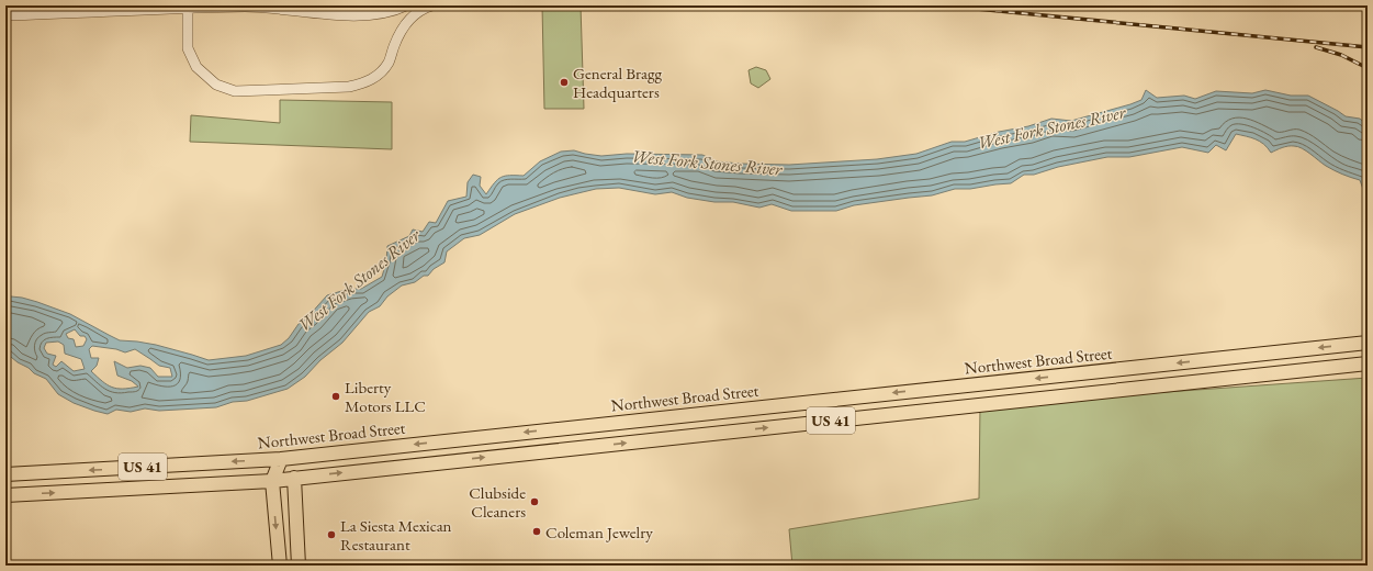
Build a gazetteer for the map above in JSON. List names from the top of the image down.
{
  "streets": {
    "main road": ["Northwest Broad Street", "US 41"]
  },
  "water": ["West Fork Stones River"],
  "places": [
    "General Bragg Headquarters",
    "Liberty Motors LLC",
    "Clubside Cleaners",
    "Coleman Jewelry",
    "La Siesta Mexican Restaurant"
  ]
}
